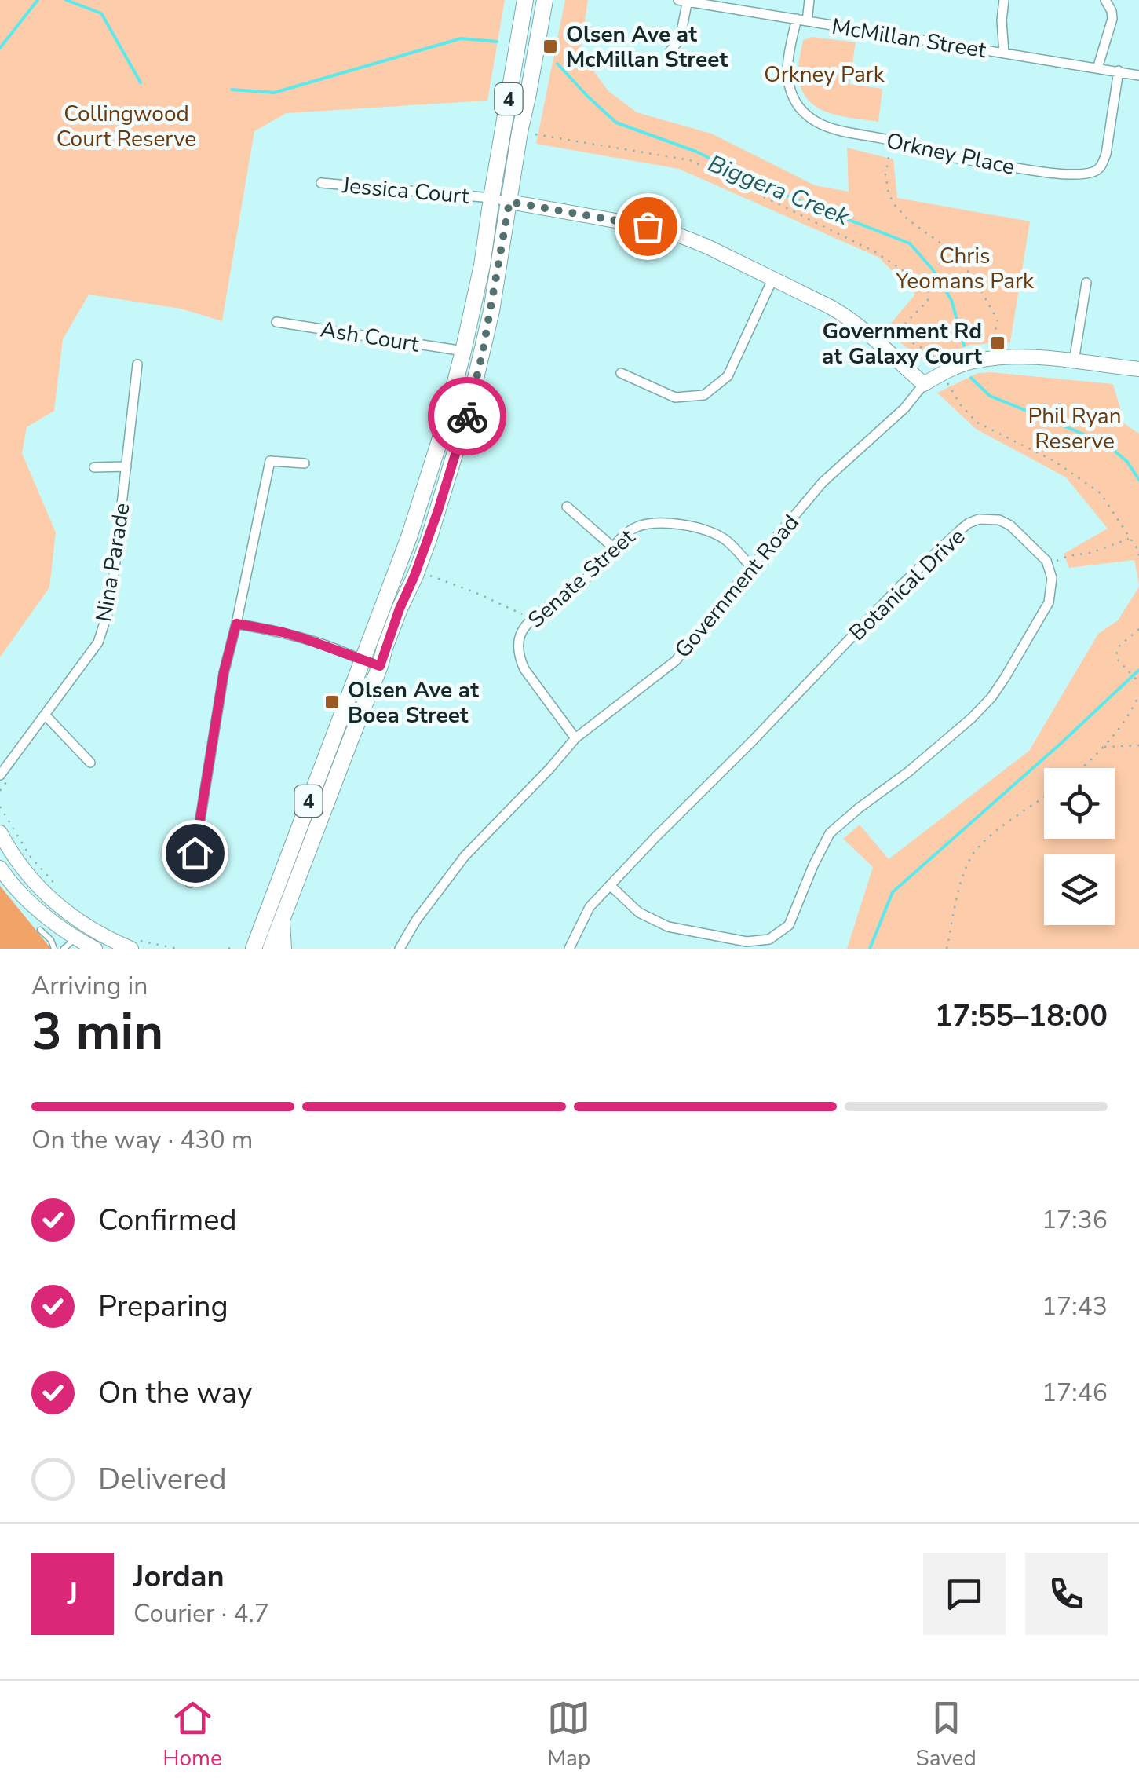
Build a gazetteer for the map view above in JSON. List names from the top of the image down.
{
  "streets": {
    "main road": ["4"],
    "street": [
      "McMillan Street",
      "Orkney Place",
      "Jessica Court",
      "Ash Court",
      "Nina Parade",
      "Senate Street",
      "Botanical Drive",
      "Government Road"
    ]
  },
  "crossings": [
    ["McMillan Street", "Orkney Place"],
    ["4", "Jessica Court"],
    ["4", "Ash Court"],
    ["Senate Street", "Government Road"]
  ],
  "water": ["Biggera Creek"],
  "parks": [
    "Orkney Park",
    "Collingwood Court Reserve",
    "Chris Yeomans Park",
    "Phil Ryan Reserve"
  ],
  "places": {
    "transit": ["Olsen Ave at McMillan Street", "Government Rd at Galaxy Court", "Olsen Ave at Boea Street"]
  },
  "page": {
    "heading": ["3 min", "Arriving in", "17:55–18:00"],
    "panel": ["Jordan", "Courier · 4.7"],
    "bar": "On the way · 430 m",
    "list": [
      ["Confirmed", "17:36"],
      ["Preparing", "17:43"],
      ["On the way", "17:46"],
      "Delivered"
    ],
    "round": "J",
    "tabs": ["Home", "Map", "Saved"]
  }
}
